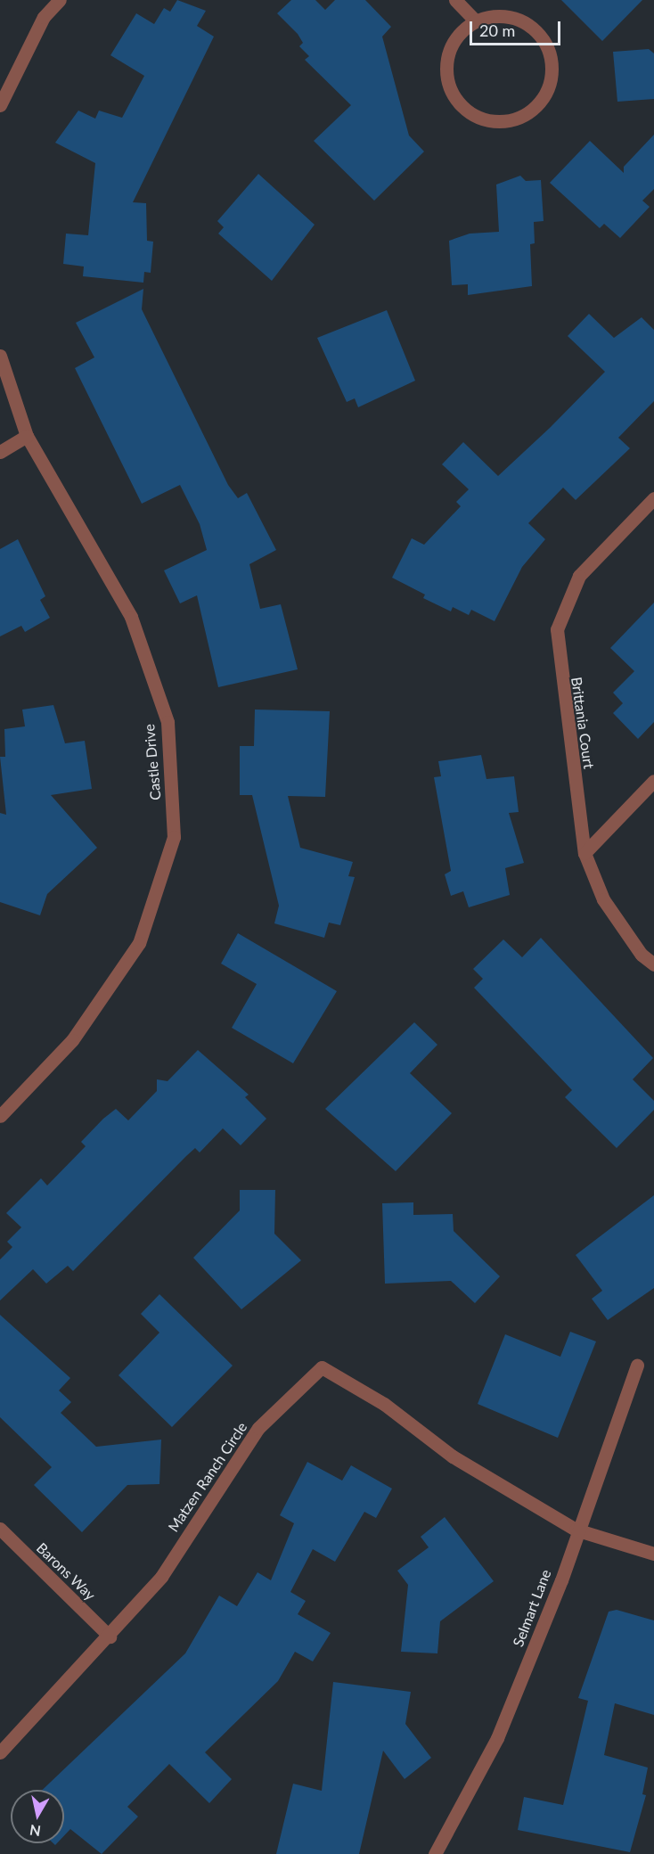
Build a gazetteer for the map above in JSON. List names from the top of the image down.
{
  "streets": {
    "street": [
      "Brittania Court",
      "Castle Drive",
      "Matzen Ranch Circle",
      "Barons Way",
      "Selmart Lane"
    ]
  },
  "crossings": [
    ["Matzen Ranch Circle", "Barons Way"],
    ["Matzen Ranch Circle", "Selmart Lane"]
  ],
  "scale_bar": "20 m",
  "north": "bottom"
}
